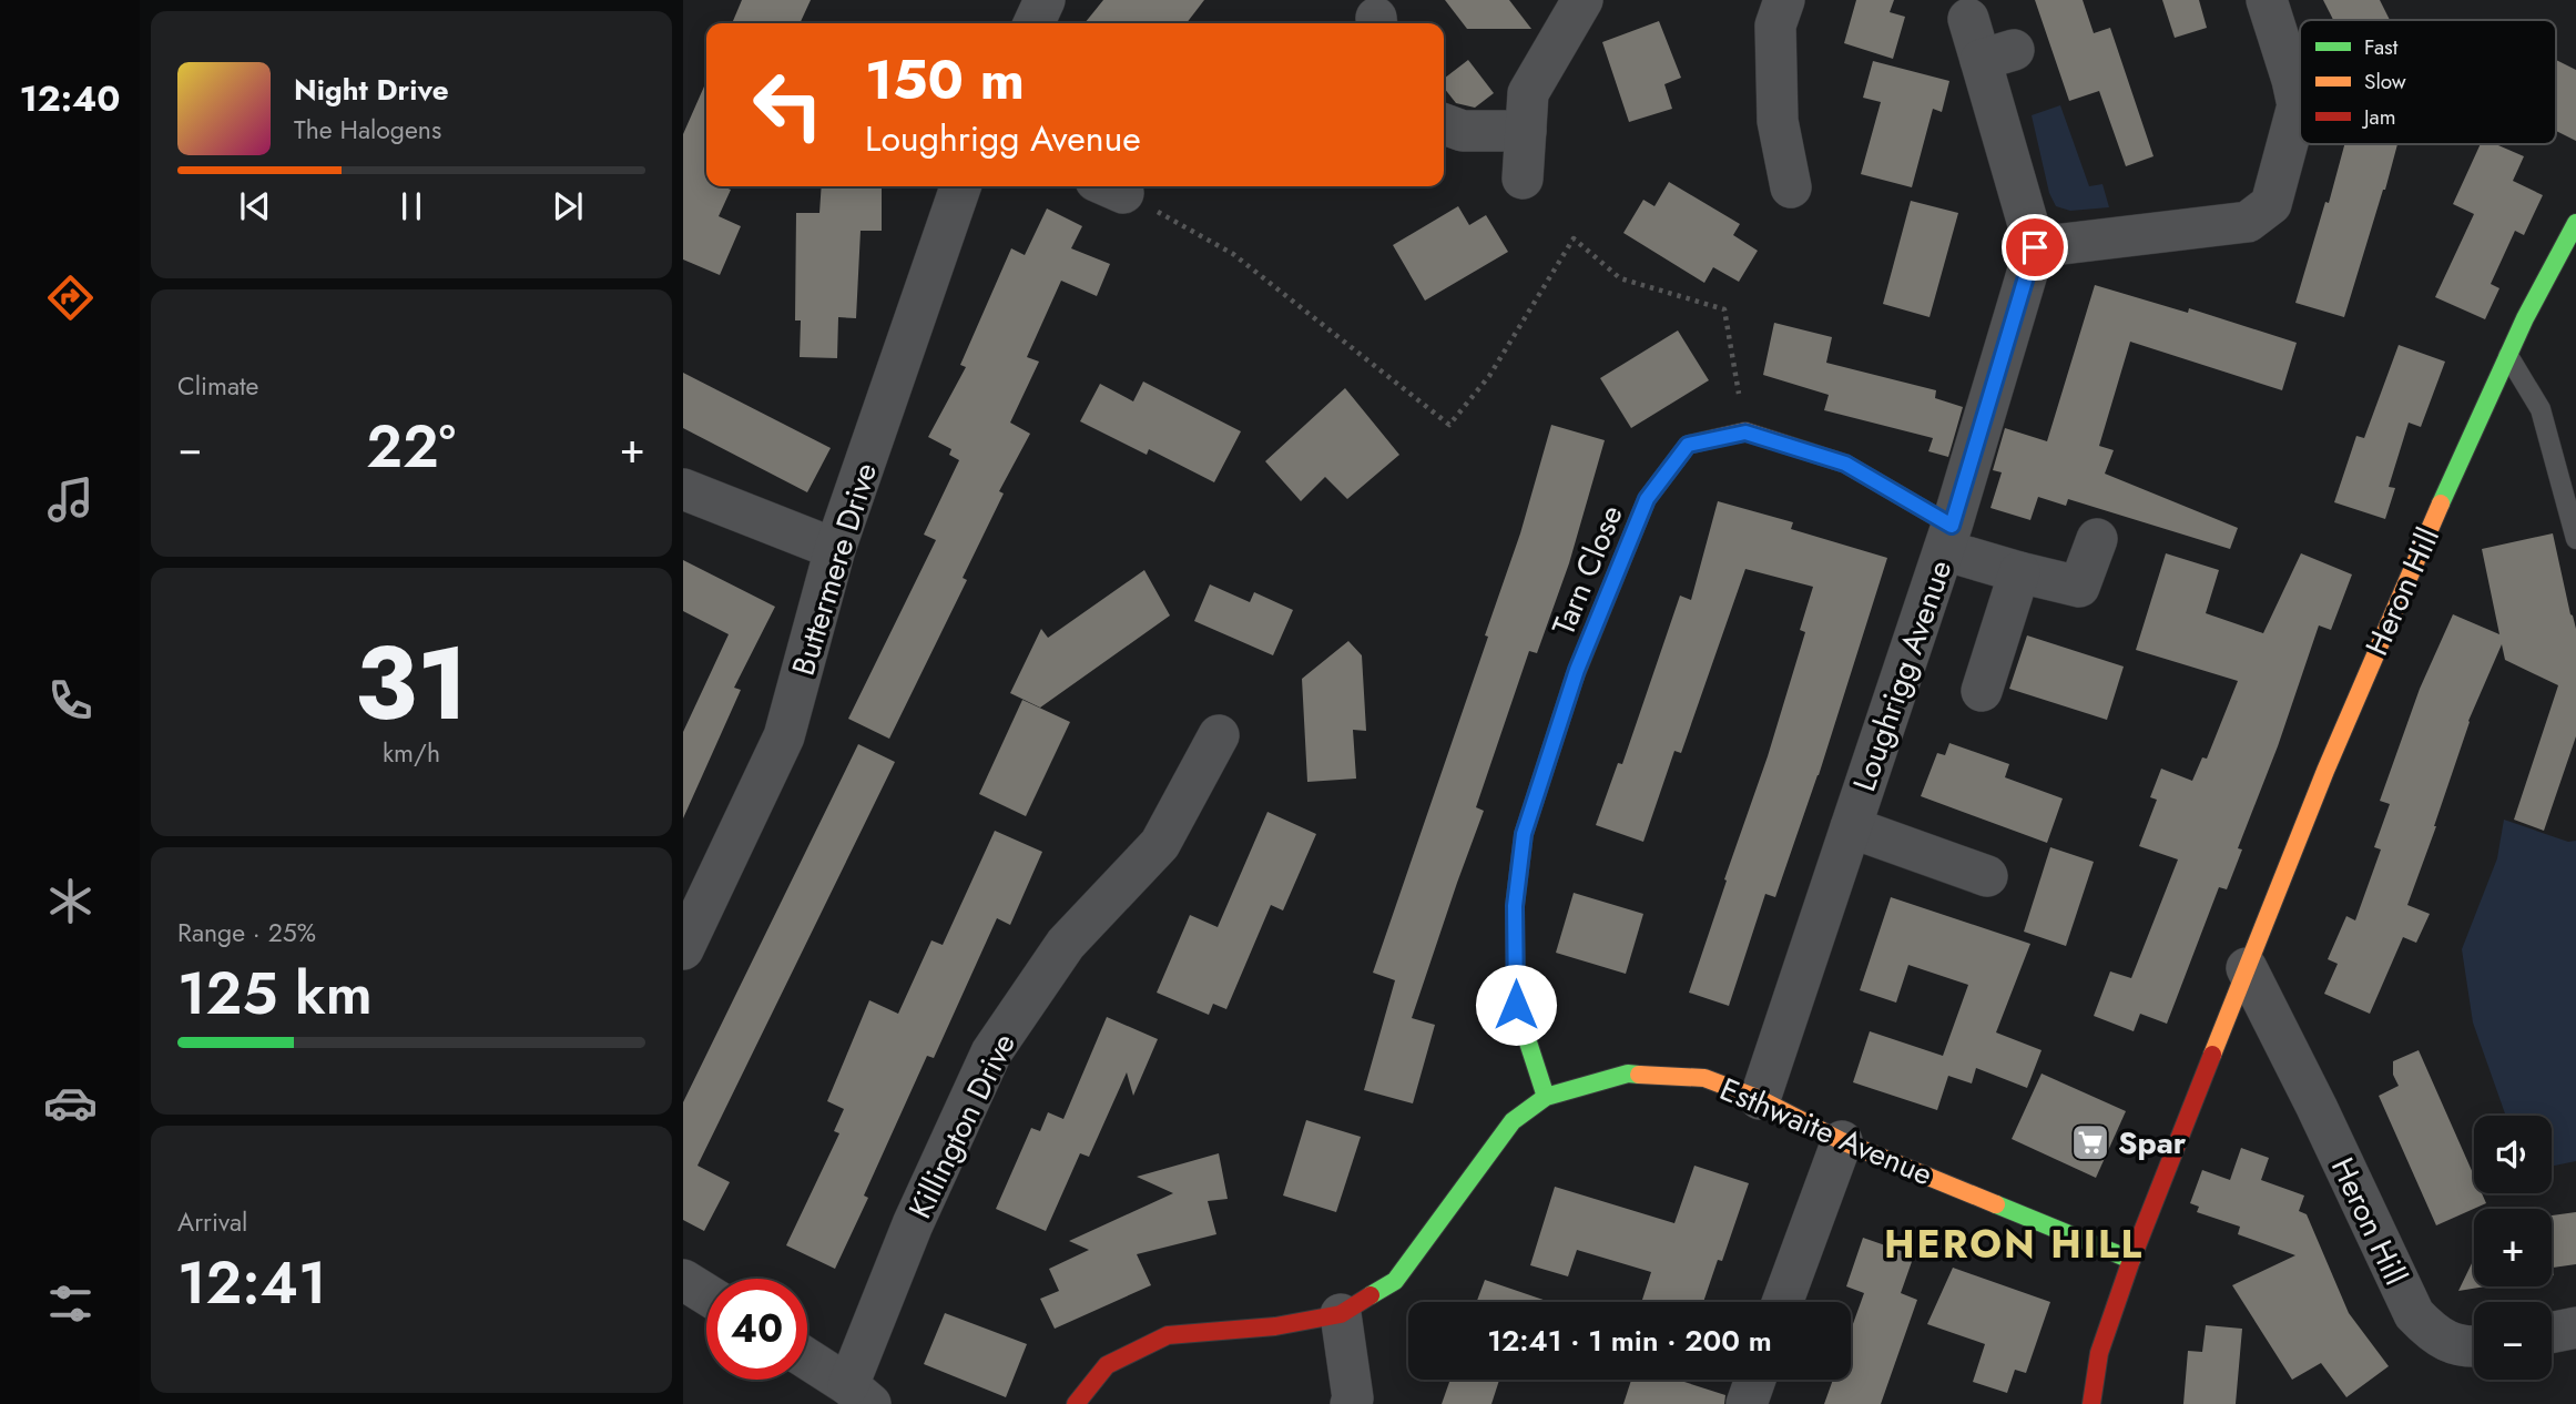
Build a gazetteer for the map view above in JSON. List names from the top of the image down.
{
  "streets": {
    "street": [
      "Buttermere Drive",
      "Tarn Close",
      "Heron Hill",
      "Loughrigg Avenue",
      "Killington Drive",
      "Esthwaite Avenue"
    ]
  },
  "crossings": [
    ["Tarn Close", "Loughrigg Avenue"],
    ["Tarn Close", "Esthwaite Avenue"],
    ["Heron Hill", "Esthwaite Avenue"],
    ["Loughrigg Avenue", "Esthwaite Avenue"]
  ],
  "districts": ["HERON HILL"],
  "places": {
    "supermarket": ["Spar"]
  },
  "legend": ["Fast", "Slow", "Jam"],
  "page": {
    "tabs": "12:40",
    "turn": ["150 m", "Loughrigg Avenue"],
    "song": ["Night Drive", "The Halogens"],
    "tile": [
      "Climate",
      ["31", "km/h"],
      ["Range · 25%", "125 km"],
      ["Arrival", "12:41"]
    ],
    "heat": ["−", "22°", "+"],
    "map_buttons": ["+", "−"],
    "limit": "40",
    "trip": "12:41 · 1 min · 200 m"
  }
}
